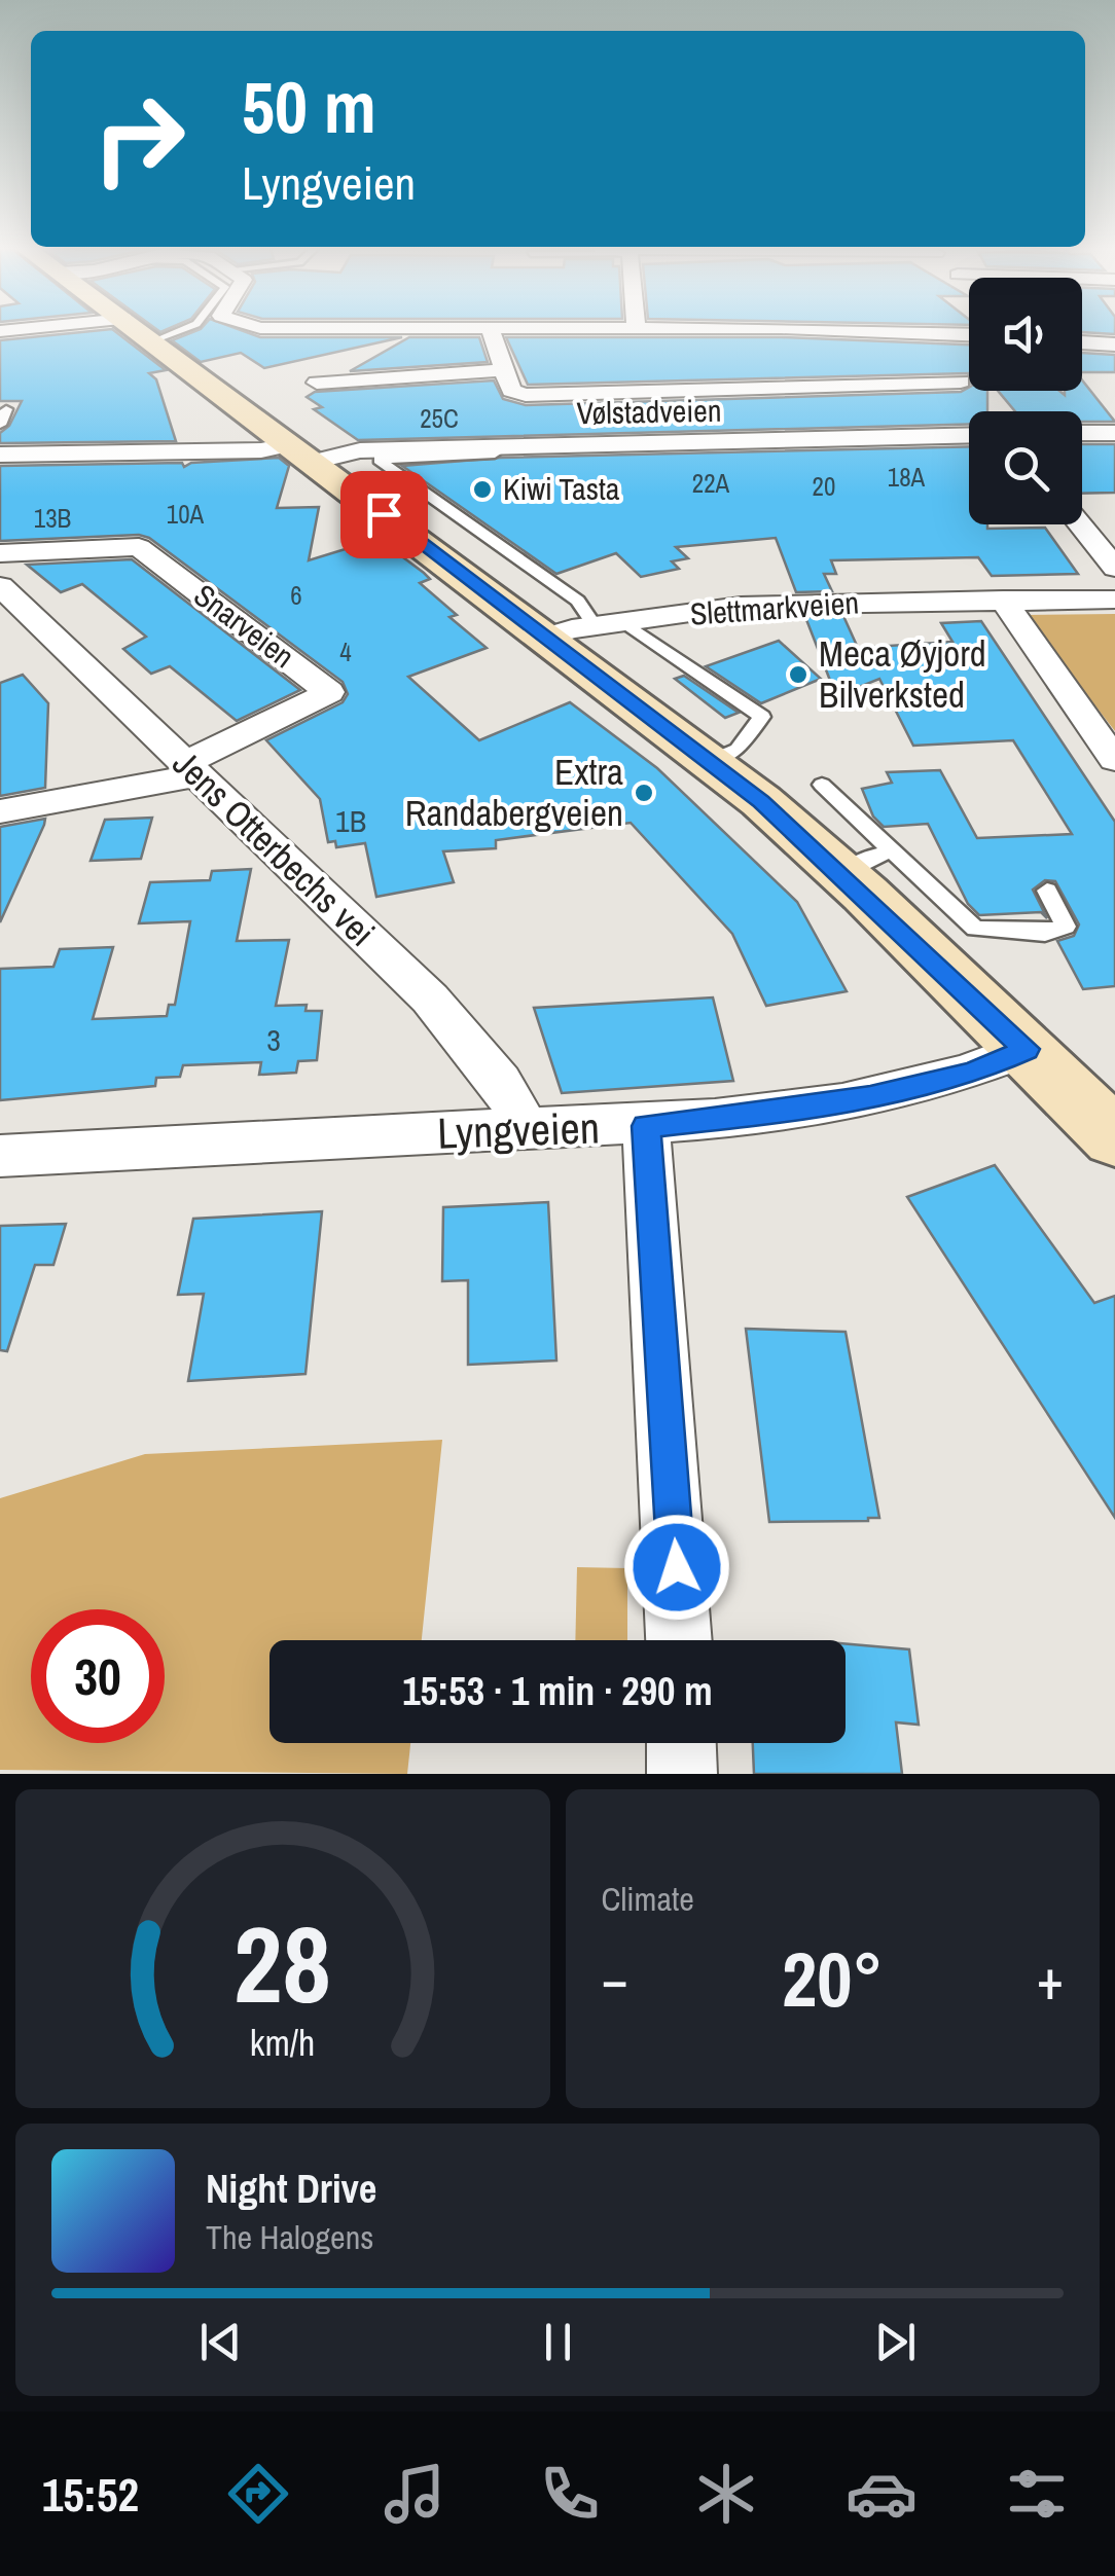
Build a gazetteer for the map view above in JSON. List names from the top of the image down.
{
  "streets": {
    "street": [
      "Vølstadveien",
      "Slettmarkveien",
      "Snarveien",
      "Jens Otterbechs vei",
      "Lyngveien"
    ]
  },
  "crossings": [
    ["Snarveien", "Jens Otterbechs vei"],
    ["Jens Otterbechs vei", "Lyngveien"]
  ],
  "places": ["Kiwi Tasta", "Meca Øyjord Bilverksted", "Extra Randabergveien"],
  "house_numbers": [
    "25C",
    "18A",
    "22A",
    "20",
    "10A",
    "13B",
    "6",
    "4",
    "1B",
    "3"
  ],
  "page": {
    "turn": ["50 m", "Lyngveien"],
    "limit": "30",
    "trip": "15:53 · 1 min · 290 m",
    "tile": "Climate",
    "heat": ["−", "20°", "+"],
    "song": ["Night Drive", "The Halogens"],
    "tabs": "15:52",
    "gauge": ["28", "km/h"]
  }
}
